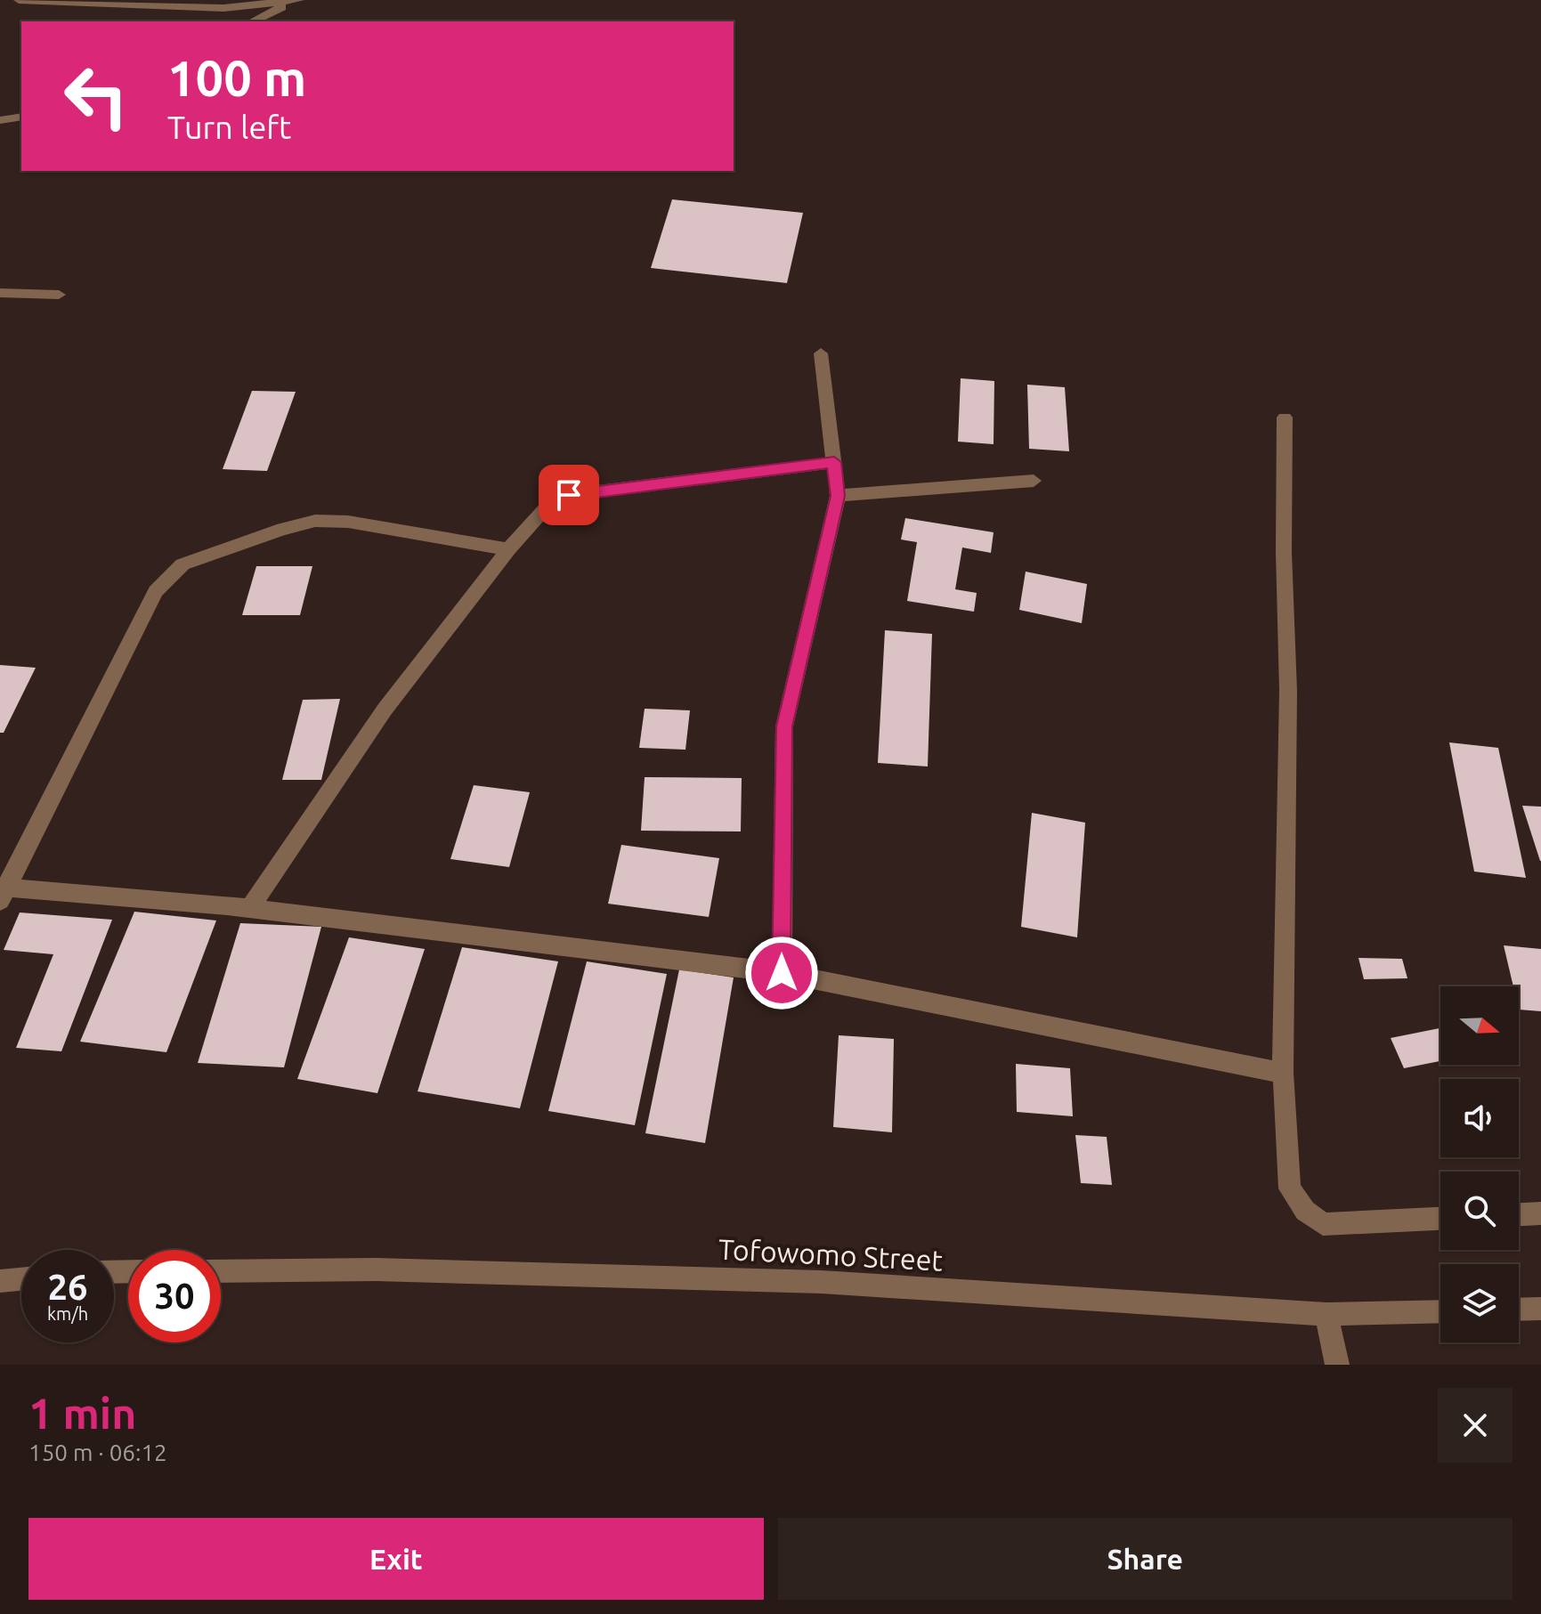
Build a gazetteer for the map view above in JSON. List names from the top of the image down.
{
  "streets": {
    "street": ["Tofowomo Street"]
  },
  "north": "right",
  "page": {
    "turn": ["100 m", "Turn left"],
    "speed": "26 km/h",
    "limit": "30",
    "heading": ["1 min", "150 m · 06:12"],
    "buttons": ["Exit", "Share"]
  }
}
